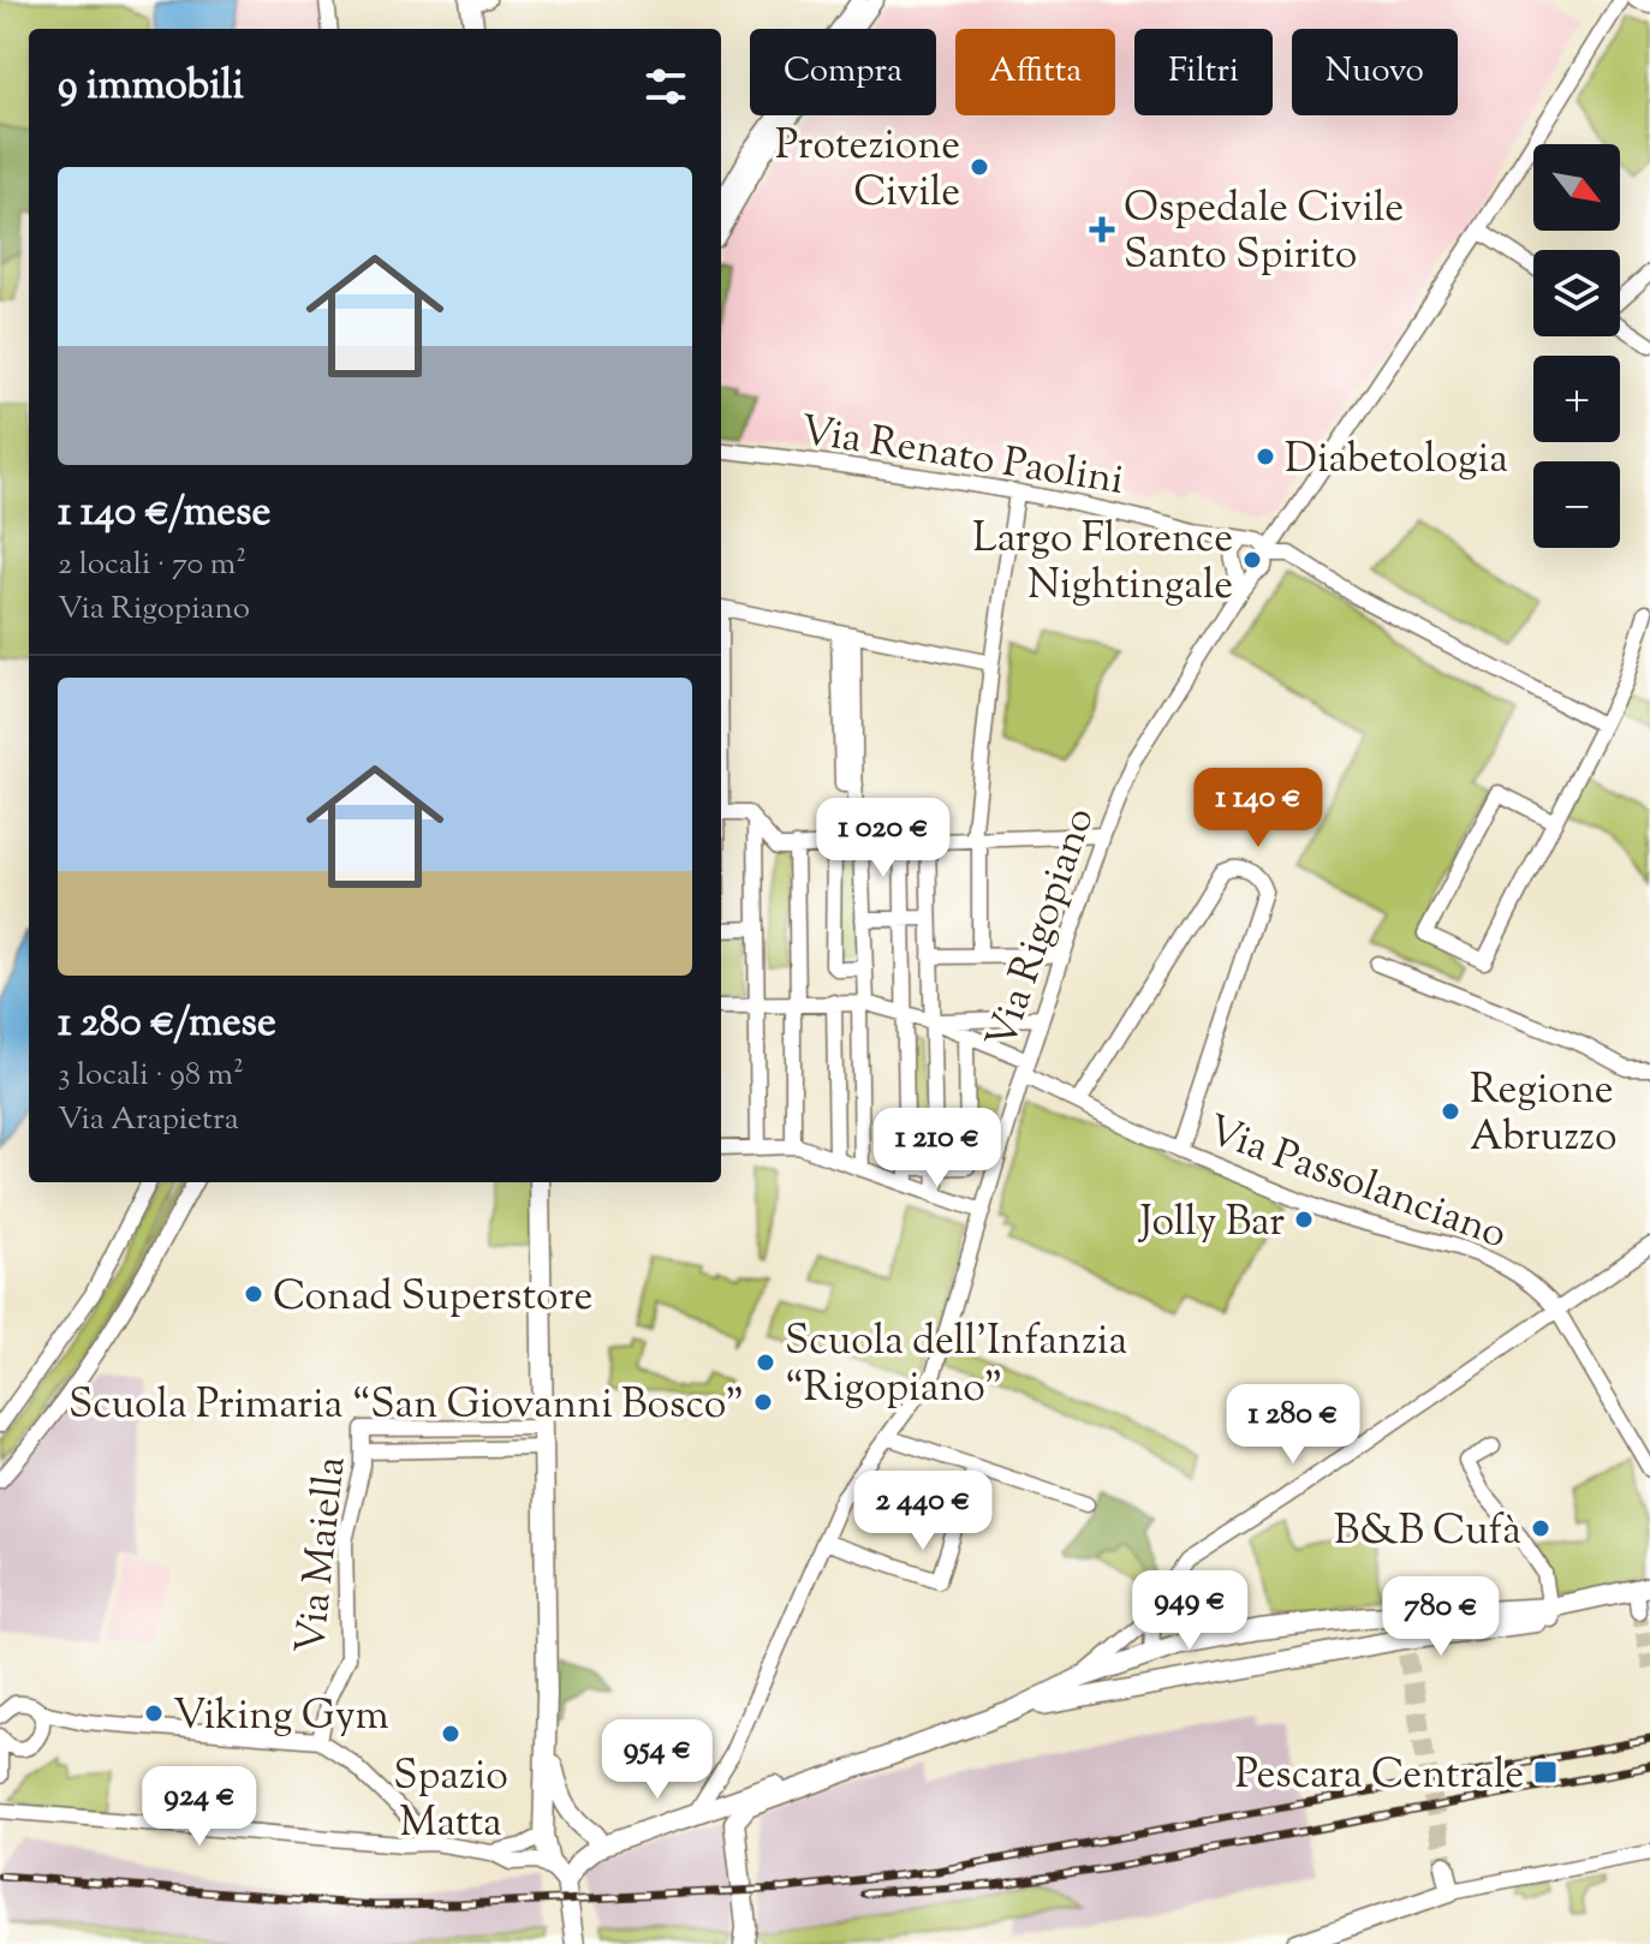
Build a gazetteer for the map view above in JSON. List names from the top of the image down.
{
  "streets": {
    "street": [
      "Via Renato Paolini",
      "Via Rigopiano",
      "Via Passolanciano",
      "Via Maiella"
    ]
  },
  "crossings": [
    ["Via Renato Paolini", "Via Rigopiano"],
    ["Via Rigopiano", "Via Passolanciano"]
  ],
  "places": {
    "other": [
      "Protezione Civile",
      "Diabetologia",
      "Largo Florence Nightingale",
      "Regione Abruzzo",
      "Jolly Bar",
      "Conad Superstore",
      "Scuola dell’Infanzia “Rigopiano”",
      "Scuola Primaria “San Giovanni Bosco”",
      "B&B Cufà",
      "Viking Gym",
      "Spazio Matta"
    ],
    "health": ["Ospedale Civile Santo Spirito"],
    "transit": ["Pescara Centrale"]
  },
  "north": "bottom right",
  "page": {
    "chip": [
      "Compra",
      "Affitta",
      "Filtri",
      "Nuovo"
    ],
    "heading": "9 immobili",
    "map_buttons": ["+", "−"],
    "list": [
      {
        "name": "1 140 €/mese",
        "note": "2 locali · 70 m² · Via Rigopiano"
      },
      {
        "name": "1 280 €/mese",
        "note": "3 locali · 98 m² · Via Arapietra"
      }
    ],
    "price": [
      "1 140 €",
      "1 020 €",
      "1 210 €",
      "1 280 €",
      "2 440 €",
      "949 €",
      "780 €",
      "954 €",
      "924 €"
    ]
  }
}
